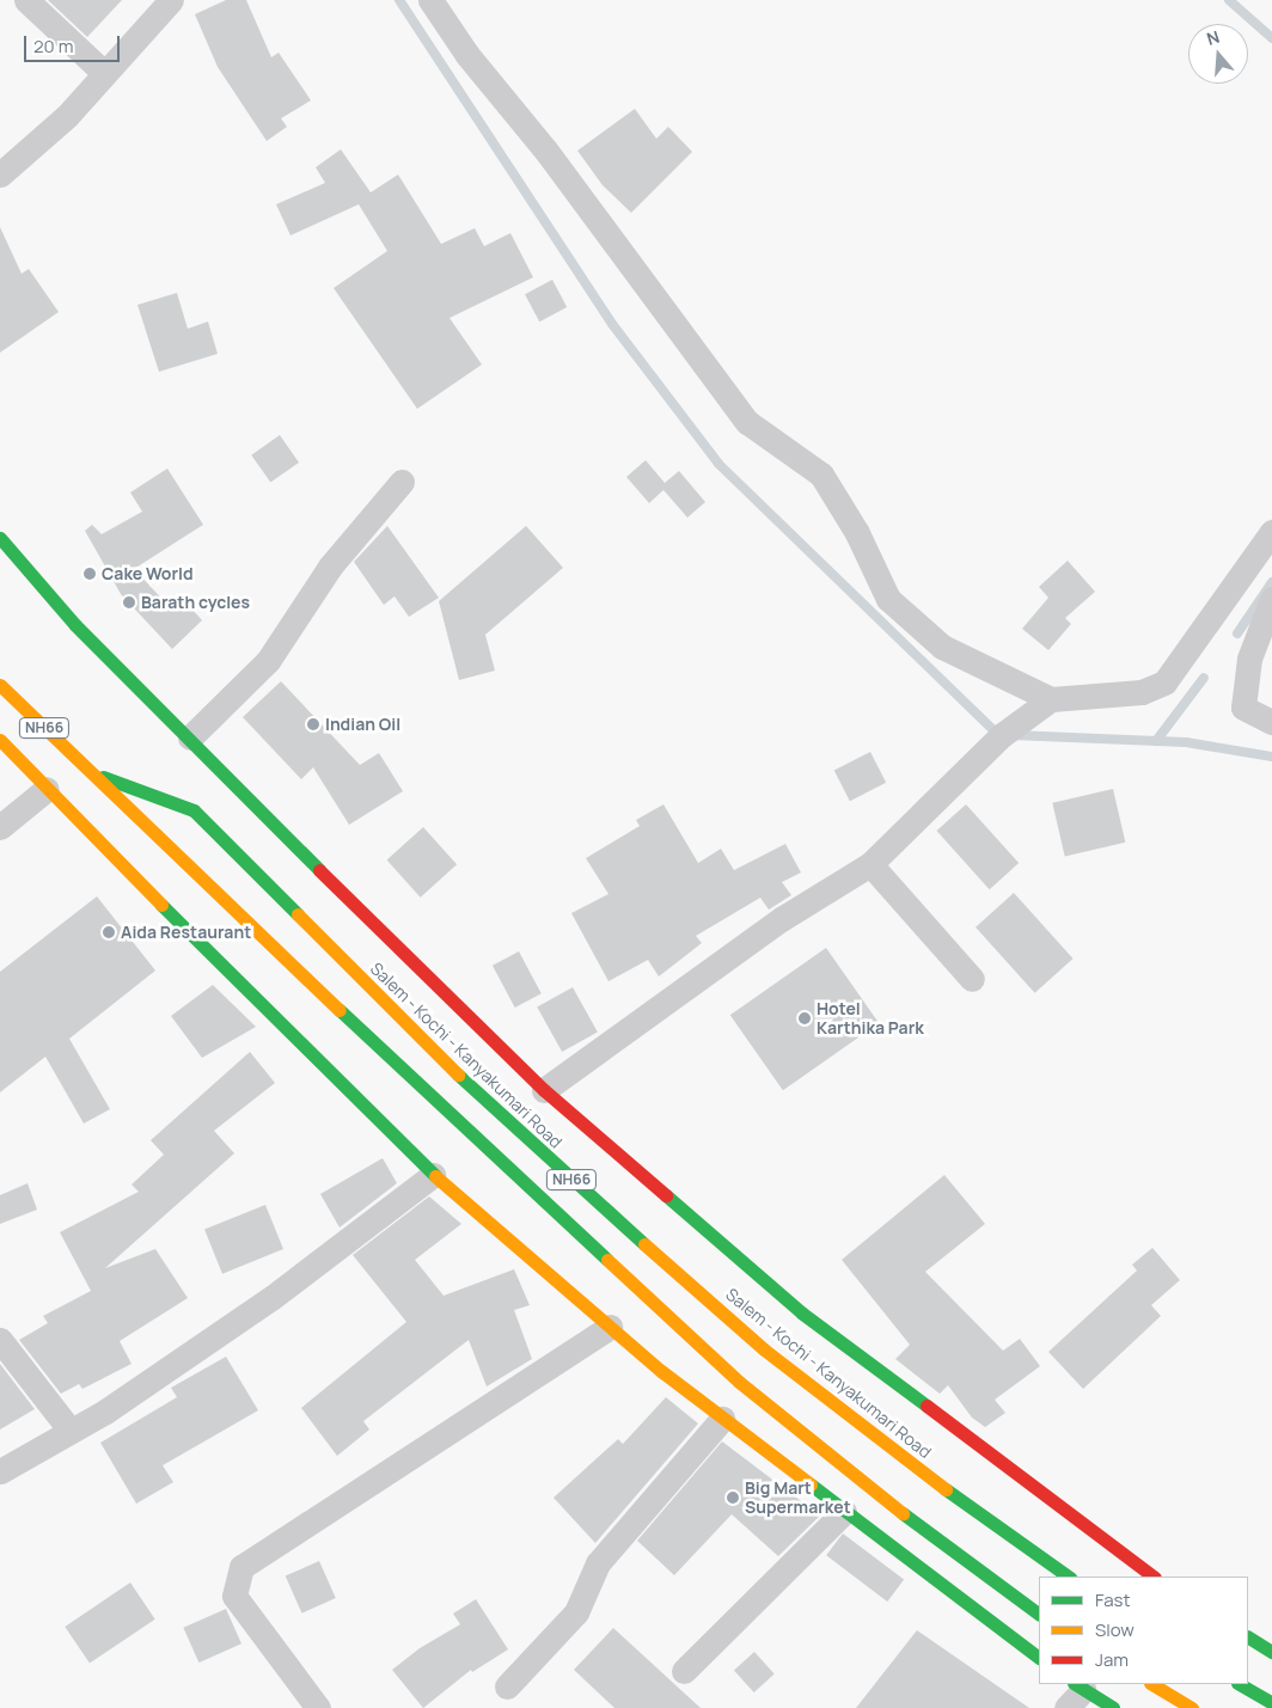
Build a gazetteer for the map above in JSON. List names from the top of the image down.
{
  "streets": {
    "main road": ["NH66", "Salem - Kochi - Kanyakumari Road"]
  },
  "places": [
    "Cake World",
    "Barath cycles",
    "Indian Oil",
    "Aida Restaurant",
    "Hotel Karthika Park",
    "Big Mart Supermarket"
  ],
  "legend": ["Fast", "Slow", "Jam"],
  "scale_bar": "20 m",
  "north": "top"
}
